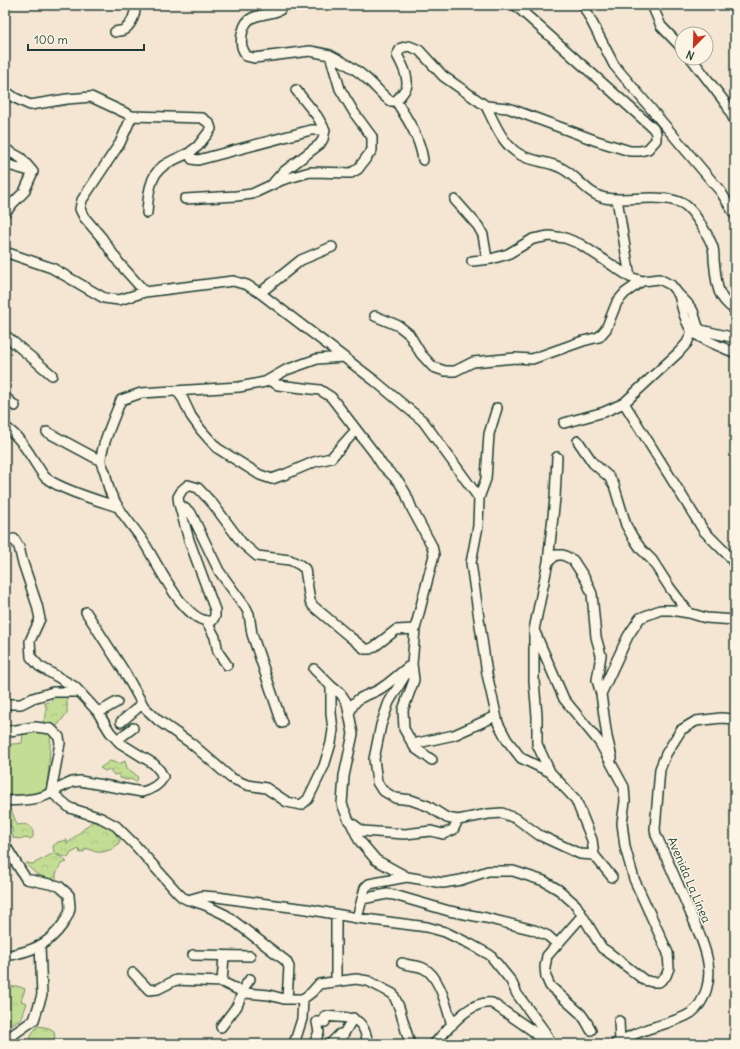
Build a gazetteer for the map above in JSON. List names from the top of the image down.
{
  "streets": {
    "street": ["Avenida La Línea"]
  },
  "scale_bar": "100 m",
  "north": "bottom left"
}
